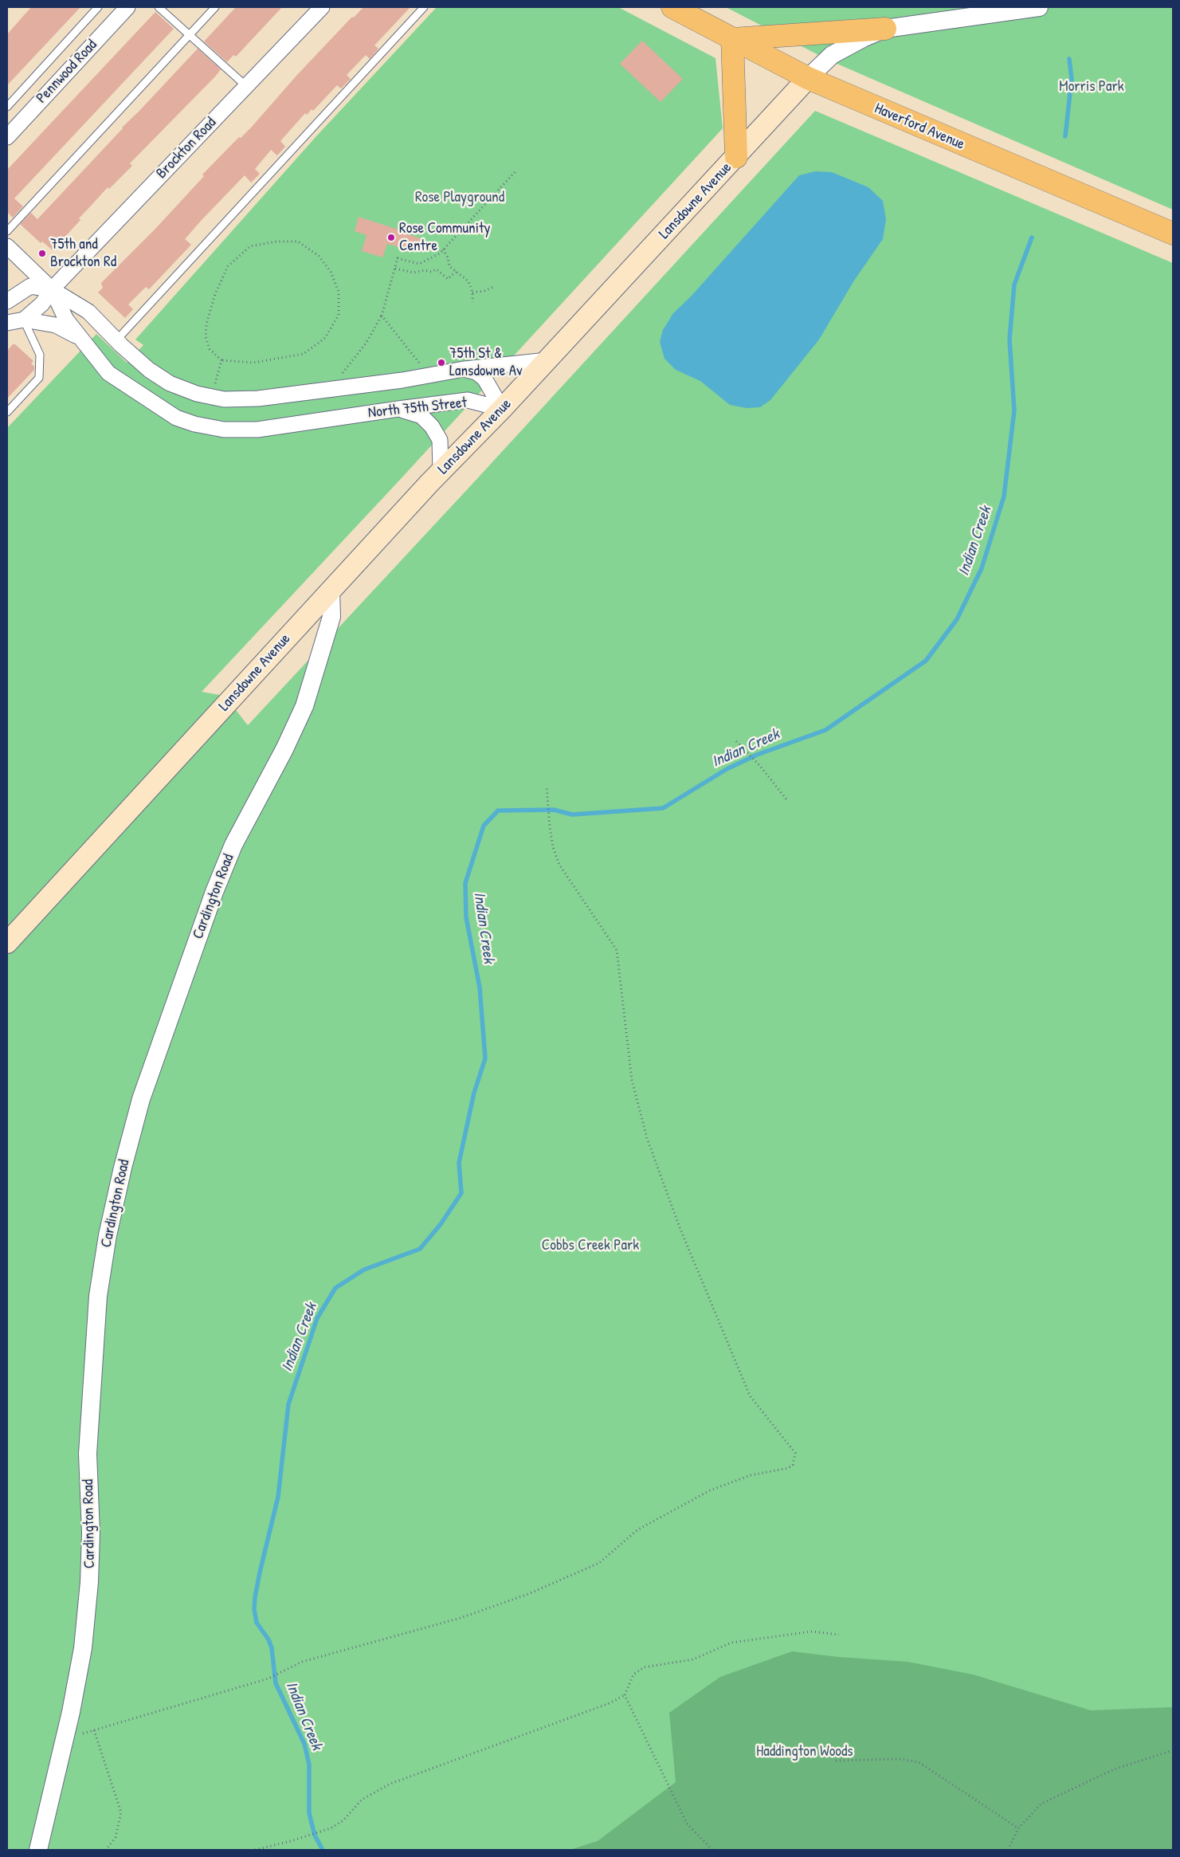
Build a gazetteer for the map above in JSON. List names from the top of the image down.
{
  "streets": {
    "main road": ["Haverford Avenue", "Lansdowne Avenue"],
    "street": [
      "Pennwood Road",
      "Brockton Road",
      "North 75th Street",
      "Cardington Road"
    ]
  },
  "crossings": [
    ["Haverford Avenue", "Lansdowne Avenue"],
    ["Brockton Road", "North 75th Street"],
    ["Lansdowne Avenue", "North 75th Street"],
    ["Lansdowne Avenue", "Cardington Road"]
  ],
  "water": ["Indian Creek"],
  "parks": [
    "Morris Park",
    "Rose Playground",
    "Cobbs Creek Park",
    "Haddington Woods"
  ],
  "places": ["Rose Community Centre", "75th and Brockton Rd", "75th St & Lansdowne Av"]
}
